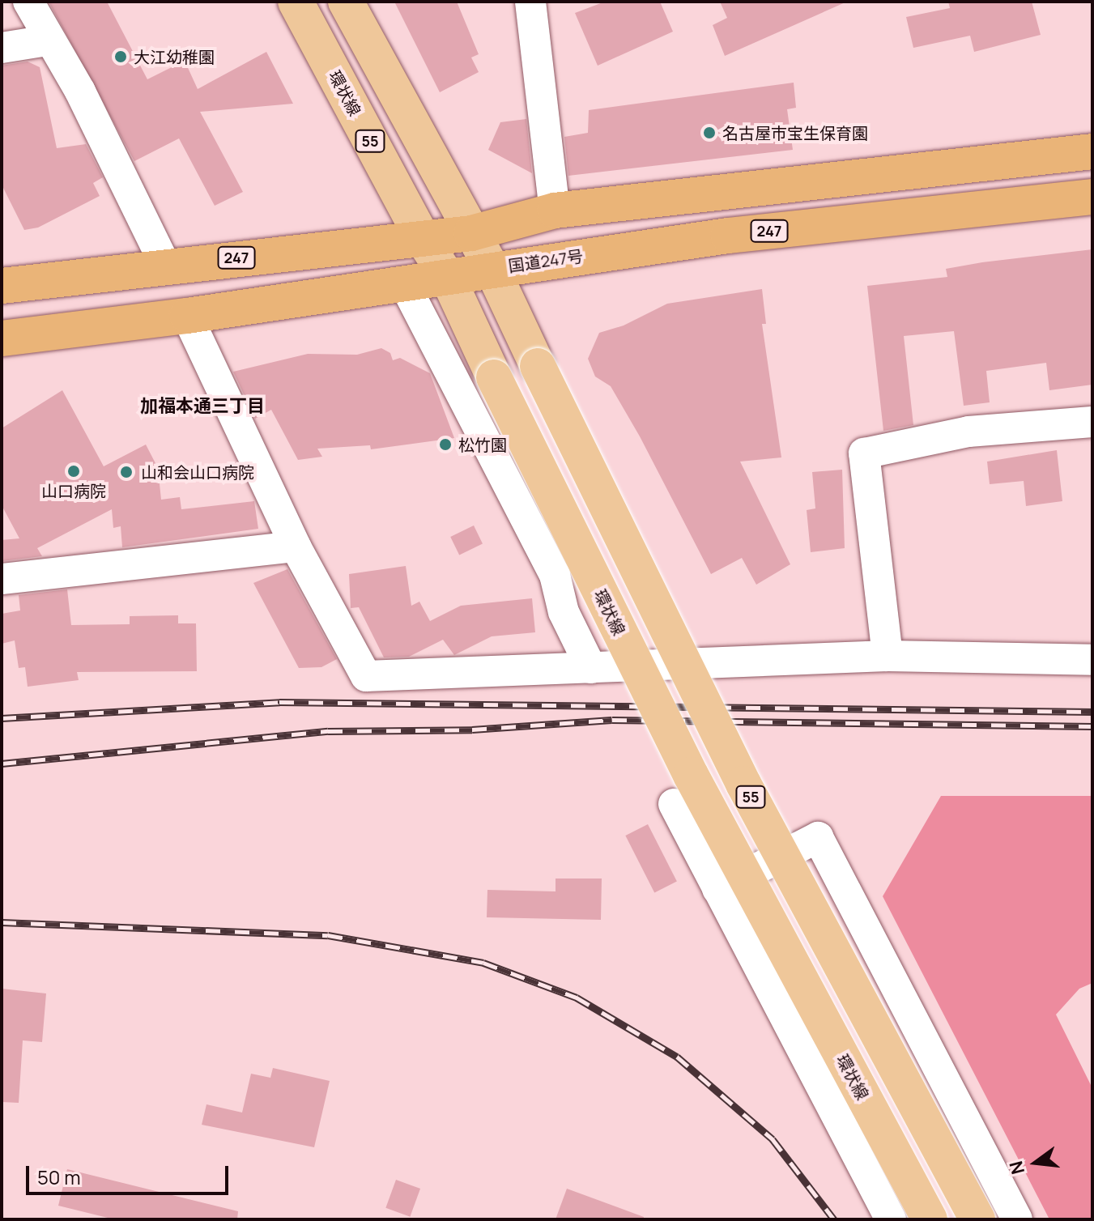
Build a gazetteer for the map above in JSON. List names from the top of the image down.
{
  "streets": {
    "highway": ["247", "国道247号"],
    "main road": ["環状線", "55"]
  },
  "crossings": [
    ["環状線", "247"],
    ["環状線", "国道247号"],
    ["55", "247"],
    ["55", "国道247号"]
  ],
  "districts": ["加福本通三丁目"],
  "places": [
    "大江幼稚園",
    "名古屋市宝生保育園",
    "松竹園",
    "山口病院",
    "山和会山口病院"
  ],
  "scale_bar": "50 m",
  "north": "left"
}
